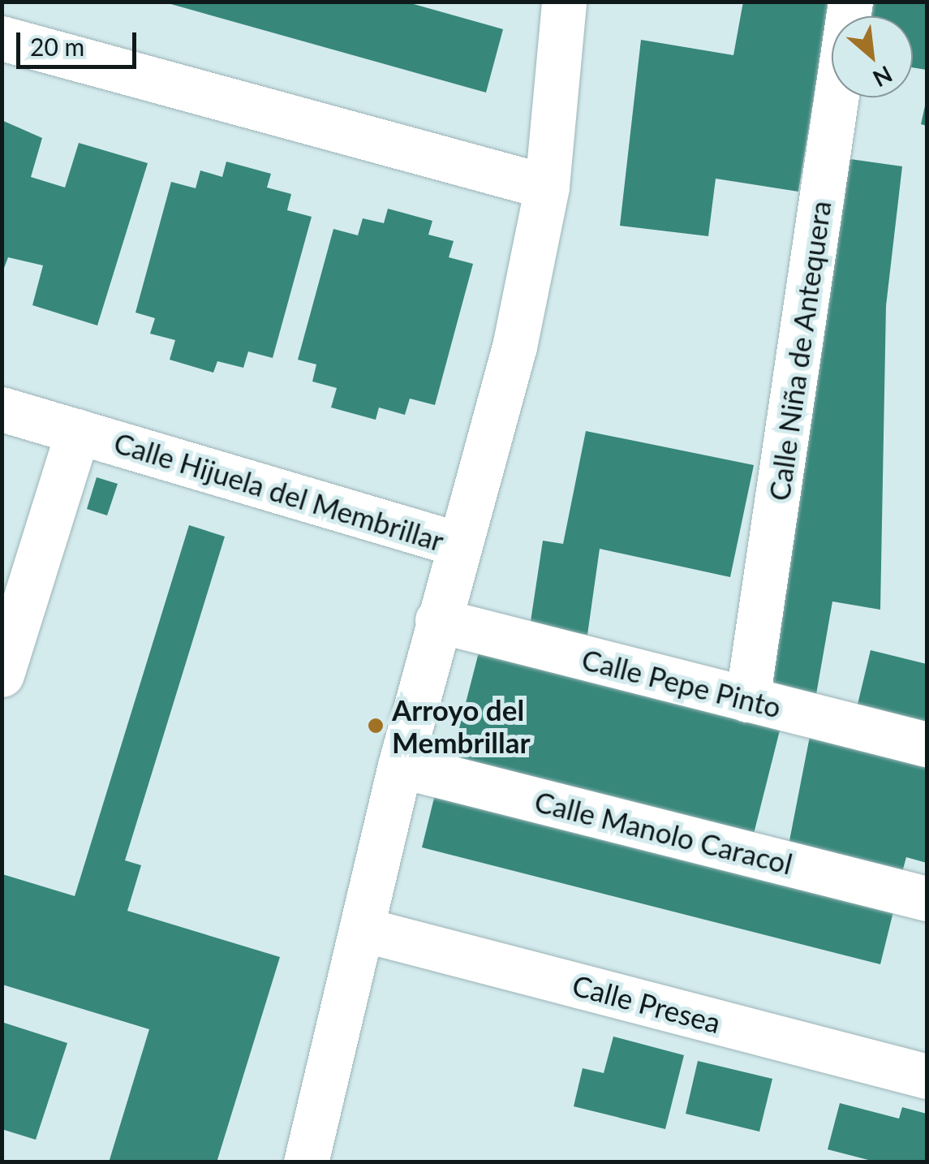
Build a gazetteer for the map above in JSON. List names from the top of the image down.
{
  "streets": {
    "street": [
      "Calle Niña de Antequera",
      "Calle Hijuela del Membrillar",
      "Calle Pepe Pinto",
      "Calle Manolo Caracol",
      "Calle Presea"
    ]
  },
  "crossings": [
    ["Calle Niña de Antequera", "Calle Pepe Pinto"],
    ["Calle Hijuela del Membrillar", "Calle Pepe Pinto"],
    ["Calle Hijuela del Membrillar", "Calle Manolo Caracol"],
    ["Calle Hijuela del Membrillar", "Calle Presea"]
  ],
  "places": ["Arroyo del Membrillar"],
  "scale_bar": "20 m",
  "north": "bottom right"
}
